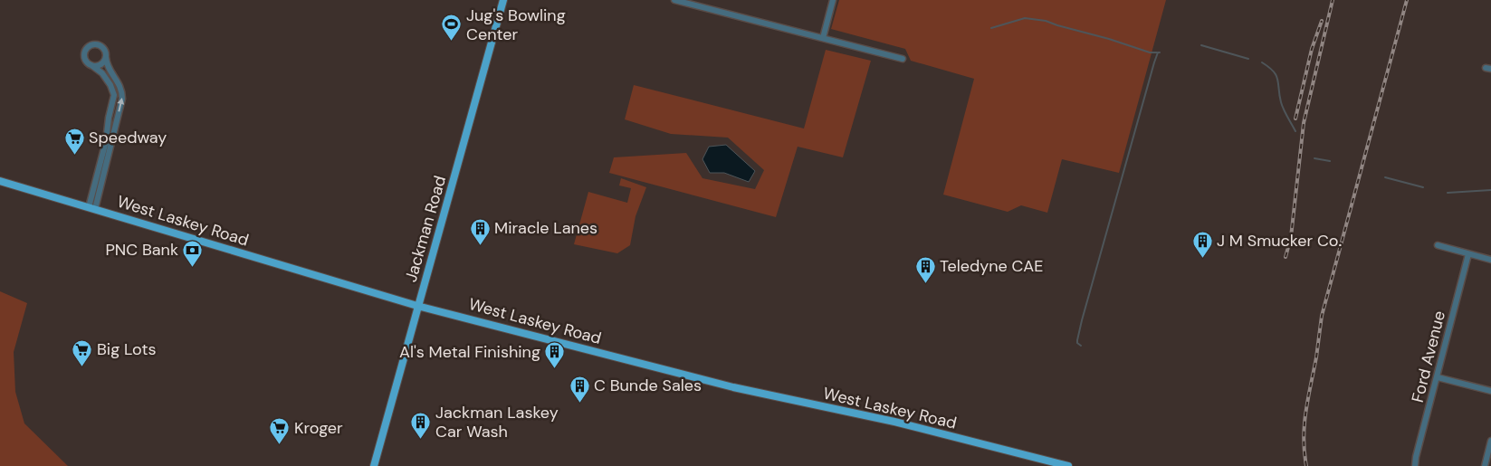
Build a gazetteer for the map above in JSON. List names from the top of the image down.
{
  "streets": {
    "main road": ["West Laskey Road", "Jackman Road"],
    "street": ["Ford Avenue"]
  },
  "crossings": [
    ["West Laskey Road", "Jackman Road"]
  ],
  "places": {
    "sports": ["Jug's Bowling Center"],
    "supermarket": ["Speedway", "Big Lots", "Kroger"],
    "building": [
      "Miracle Lanes",
      "J M Smucker Co.",
      "Teledyne CAE",
      "Al's Metal Finishing",
      "C Bunde Sales",
      "Jackman Laskey Car Wash"
    ],
    "bank": ["PNC Bank"]
  }
}
